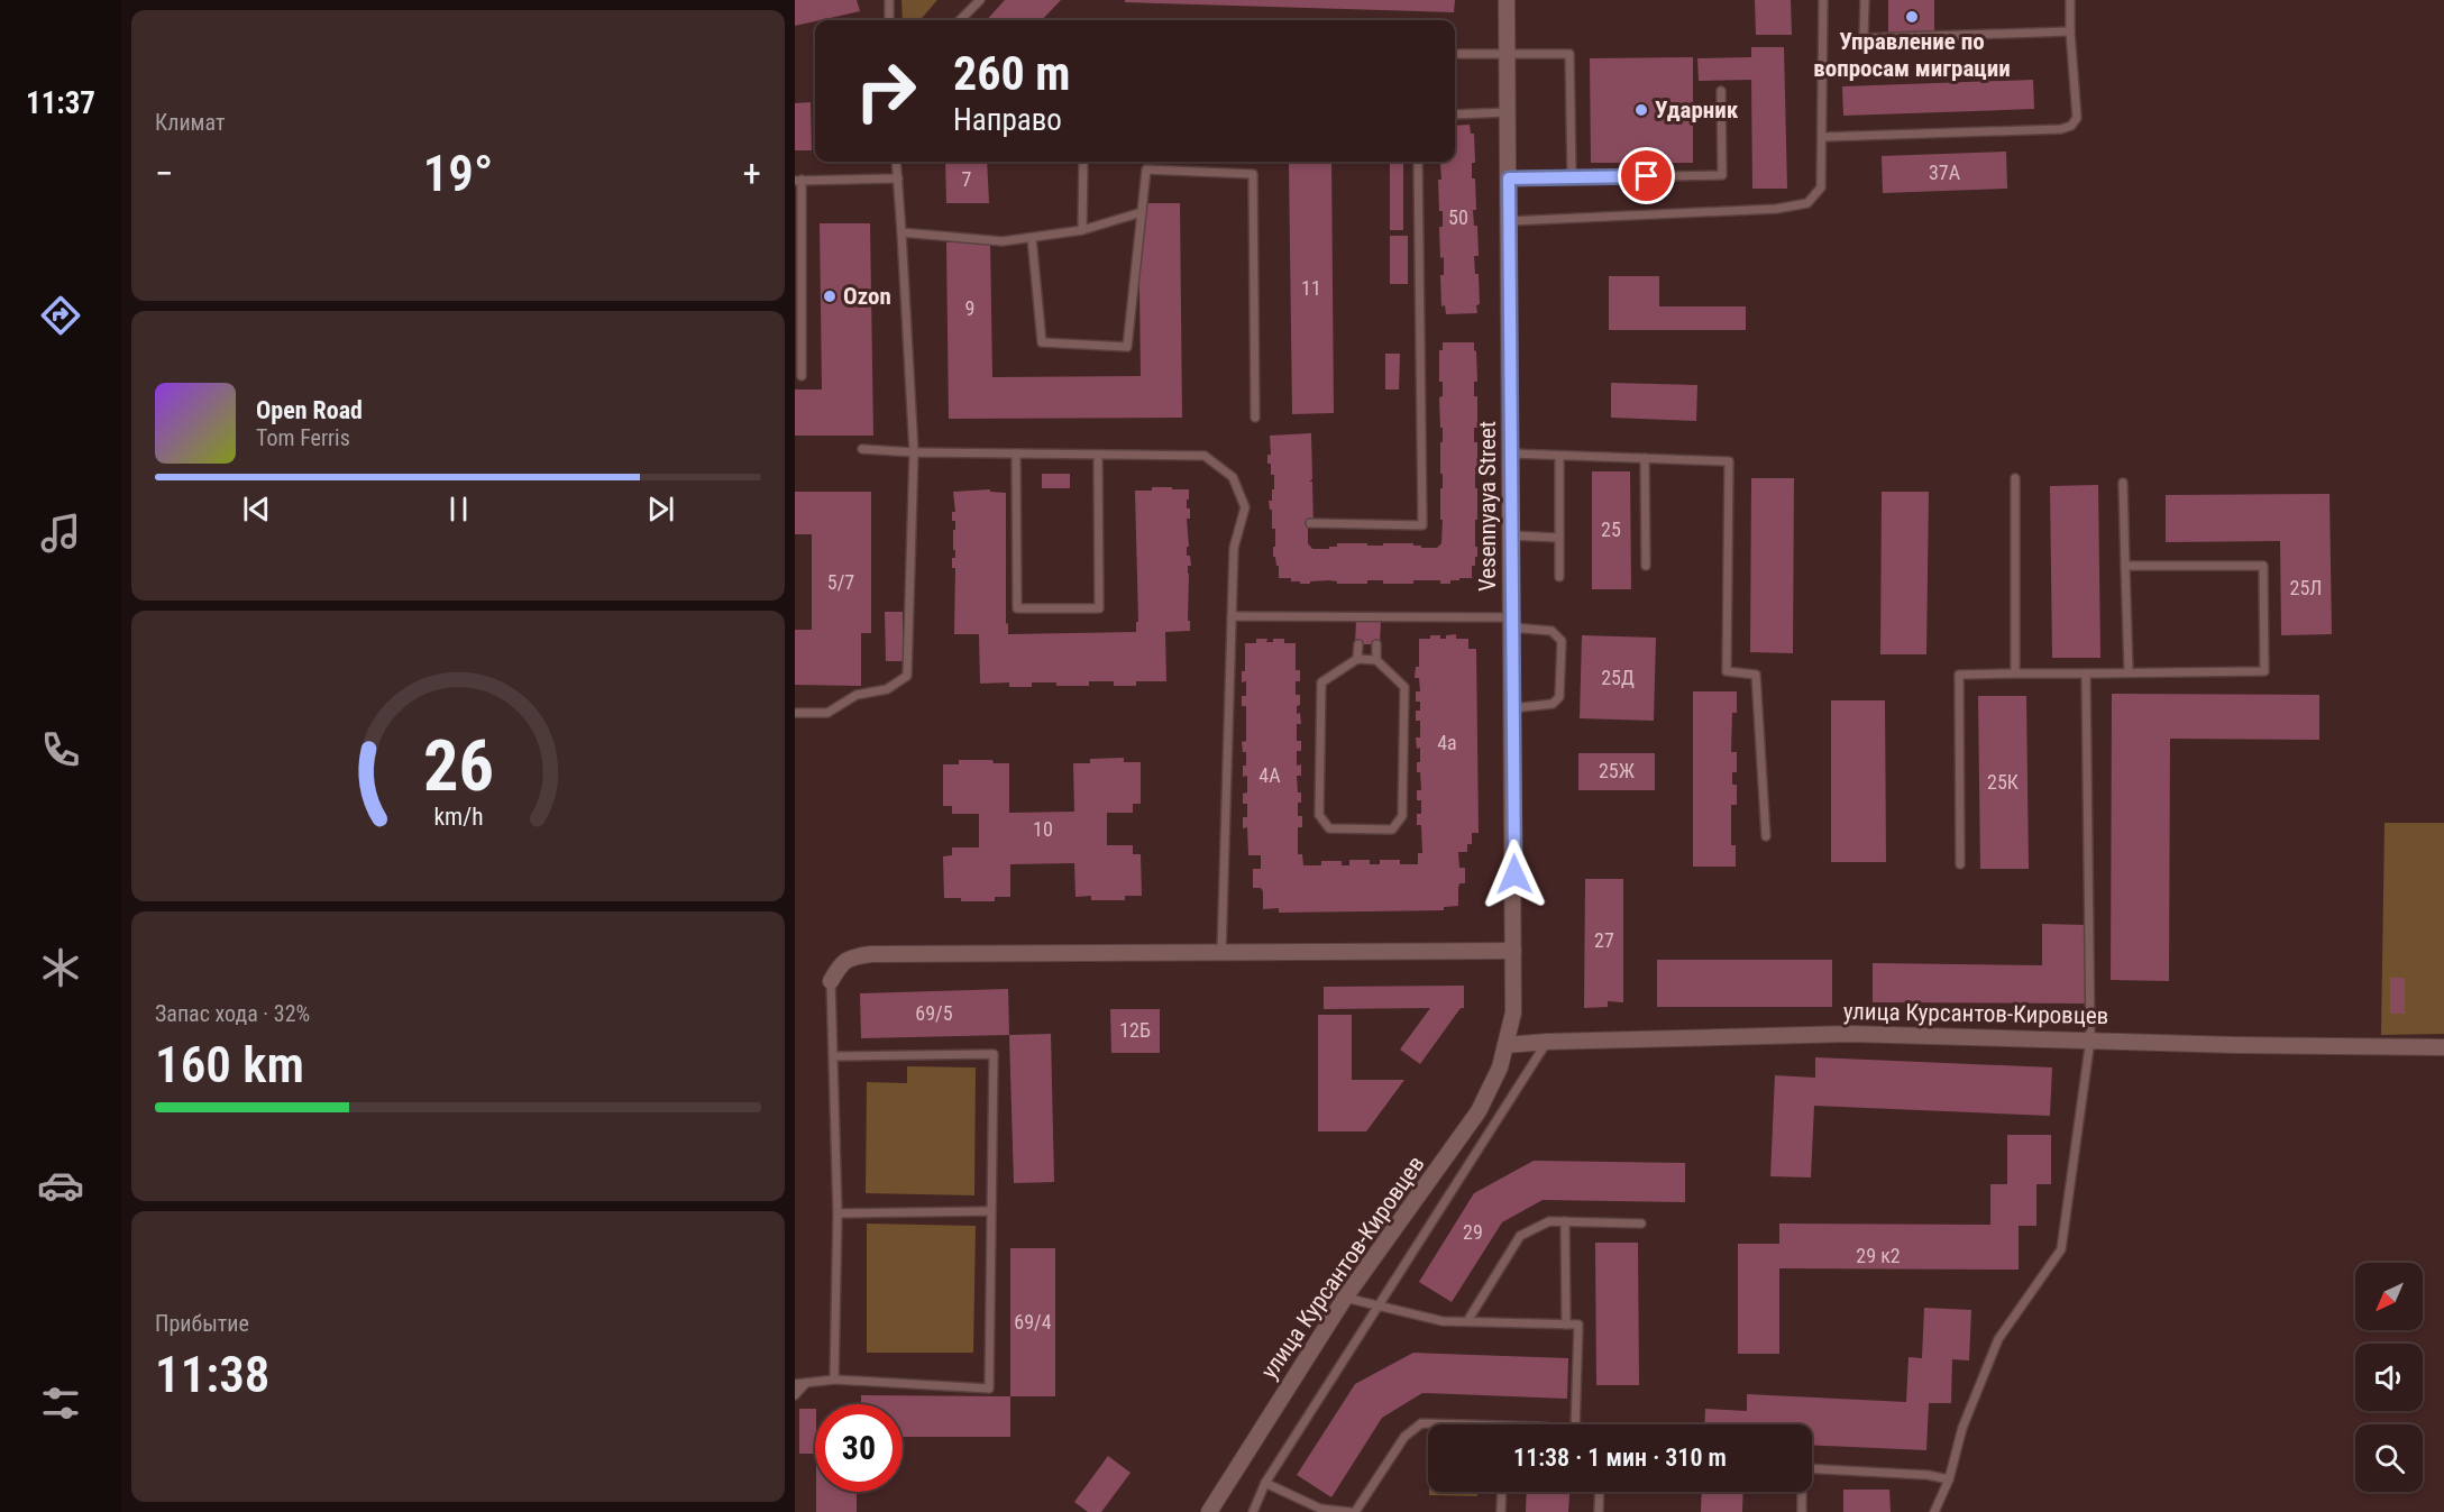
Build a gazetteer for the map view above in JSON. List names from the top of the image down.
{
  "streets": {
    "street": ["Vesennyaya Street", "улица Курсантов-Кировцев"]
  },
  "crossings": [
    ["Vesennyaya Street", "улица Курсантов-Кировцев"]
  ],
  "places": ["Управление по вопросам миграции", "Ударник", "Ozon"],
  "house_numbers": [
    "37А",
    "7",
    "50",
    "11",
    "9",
    "25",
    "5/7",
    "25Л",
    "25Д",
    "4а",
    "25Ж",
    "4А",
    "25К",
    "10",
    "27",
    "69/5",
    "12Б",
    "29",
    "29 к2",
    "69/4"
  ],
  "north": "bottom left",
  "page": {
    "tabs": "11:37",
    "tile": [
      "Климат",
      ["Запас хода · 32%", "160 km"],
      ["Прибытие", "11:38"]
    ],
    "turn": ["260 m", "Направо"],
    "heat": ["−", "19°", "+"],
    "song": ["Open Road", "Tom Ferris"],
    "limit": "30",
    "trip": "11:38 · 1 мин · 310 m",
    "gauge": ["26", "km/h"]
  }
}
